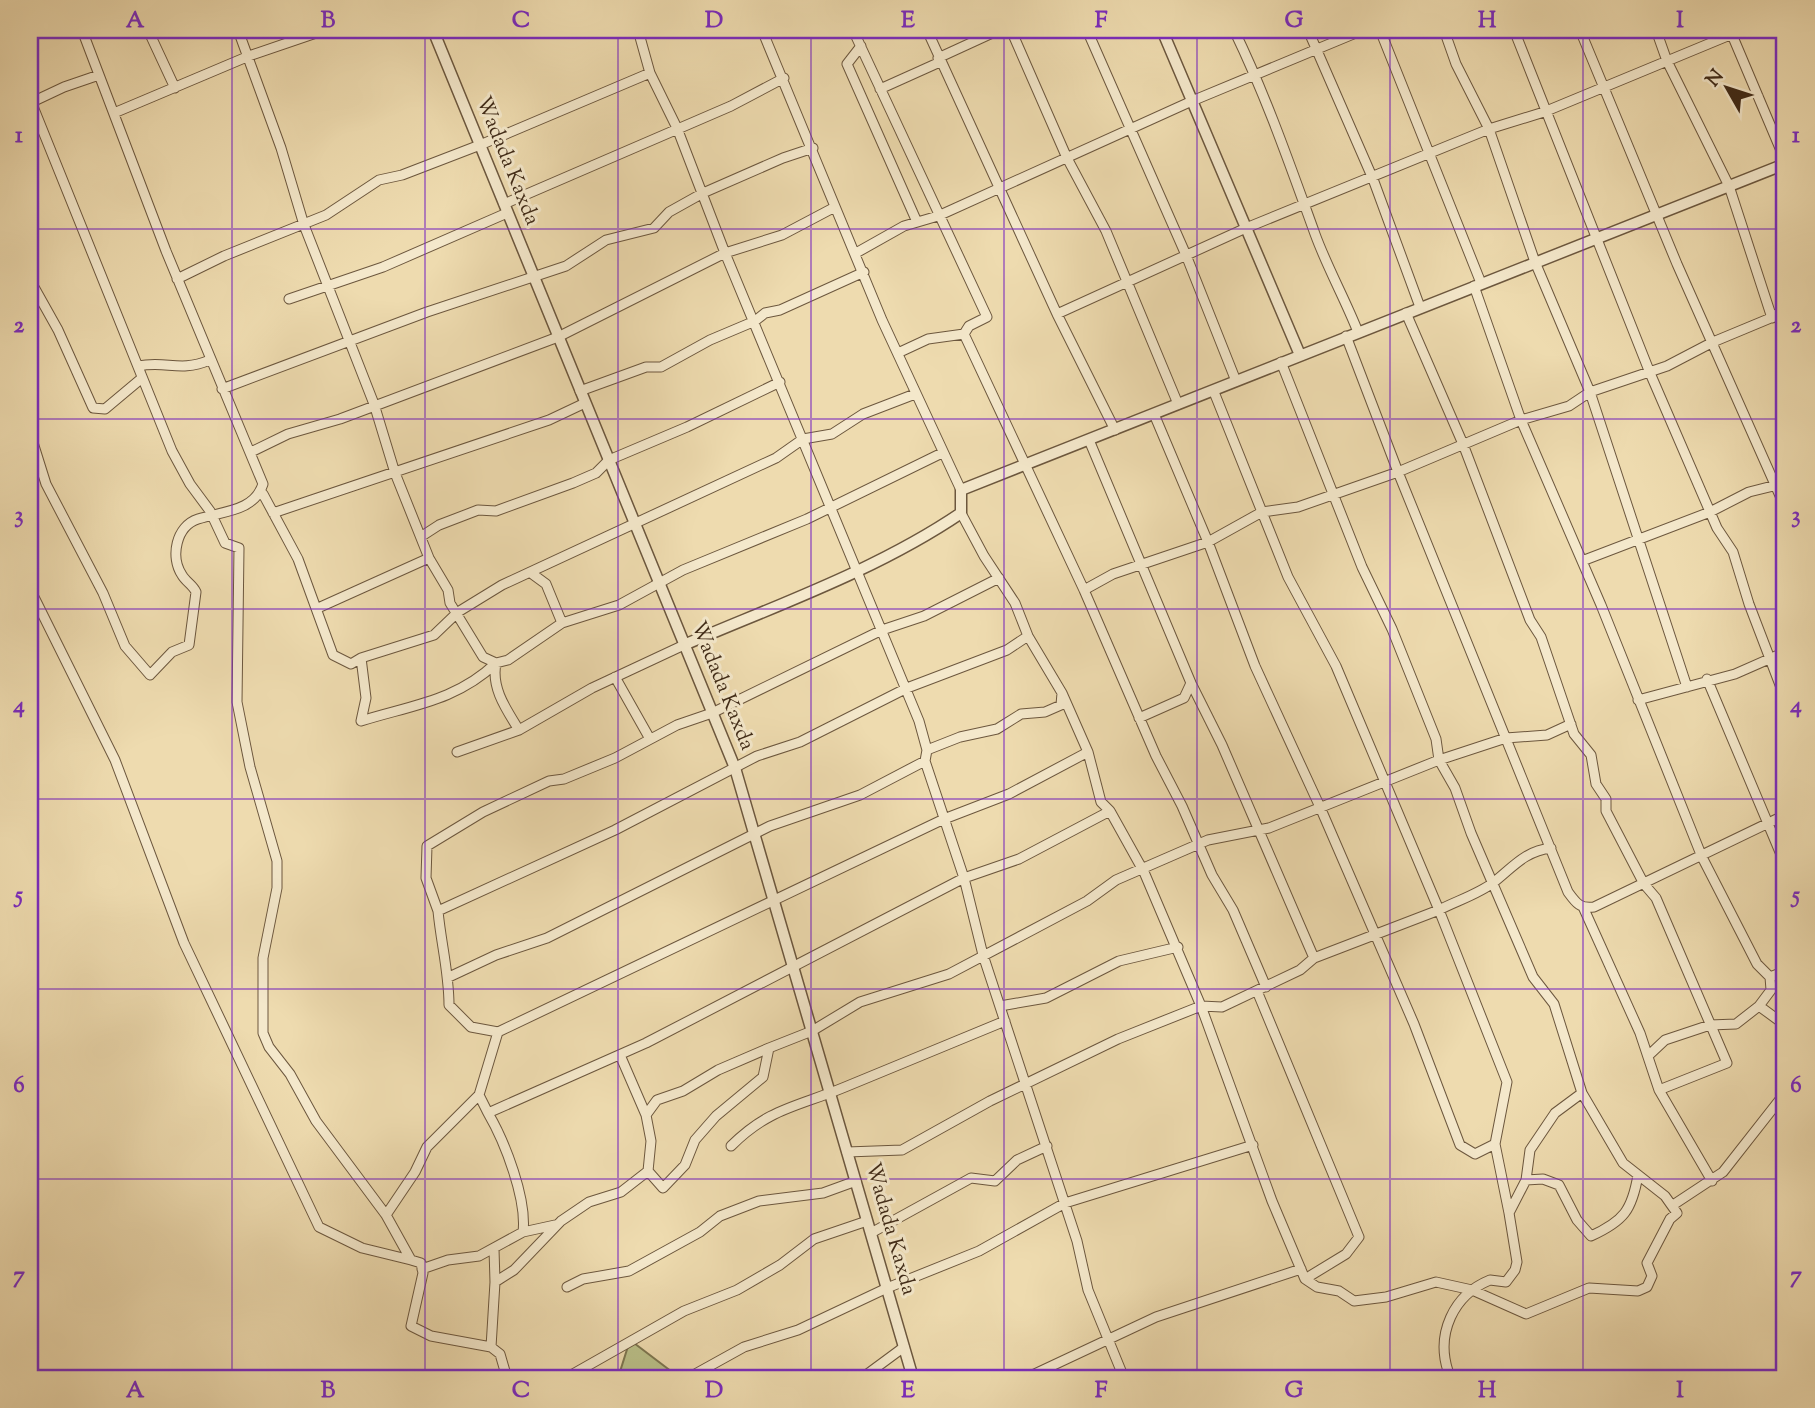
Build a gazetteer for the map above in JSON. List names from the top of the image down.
{
  "streets": {
    "street": ["Wadada Kaxda"]
  },
  "north": "top left",
  "grid": {
    "columns": [
      "A",
      "B",
      "C",
      "D",
      "E",
      "F",
      "G",
      "H",
      "I"
    ],
    "rows": [
      "1",
      "2",
      "3",
      "4",
      "5",
      "6",
      "7"
    ]
  }
}
